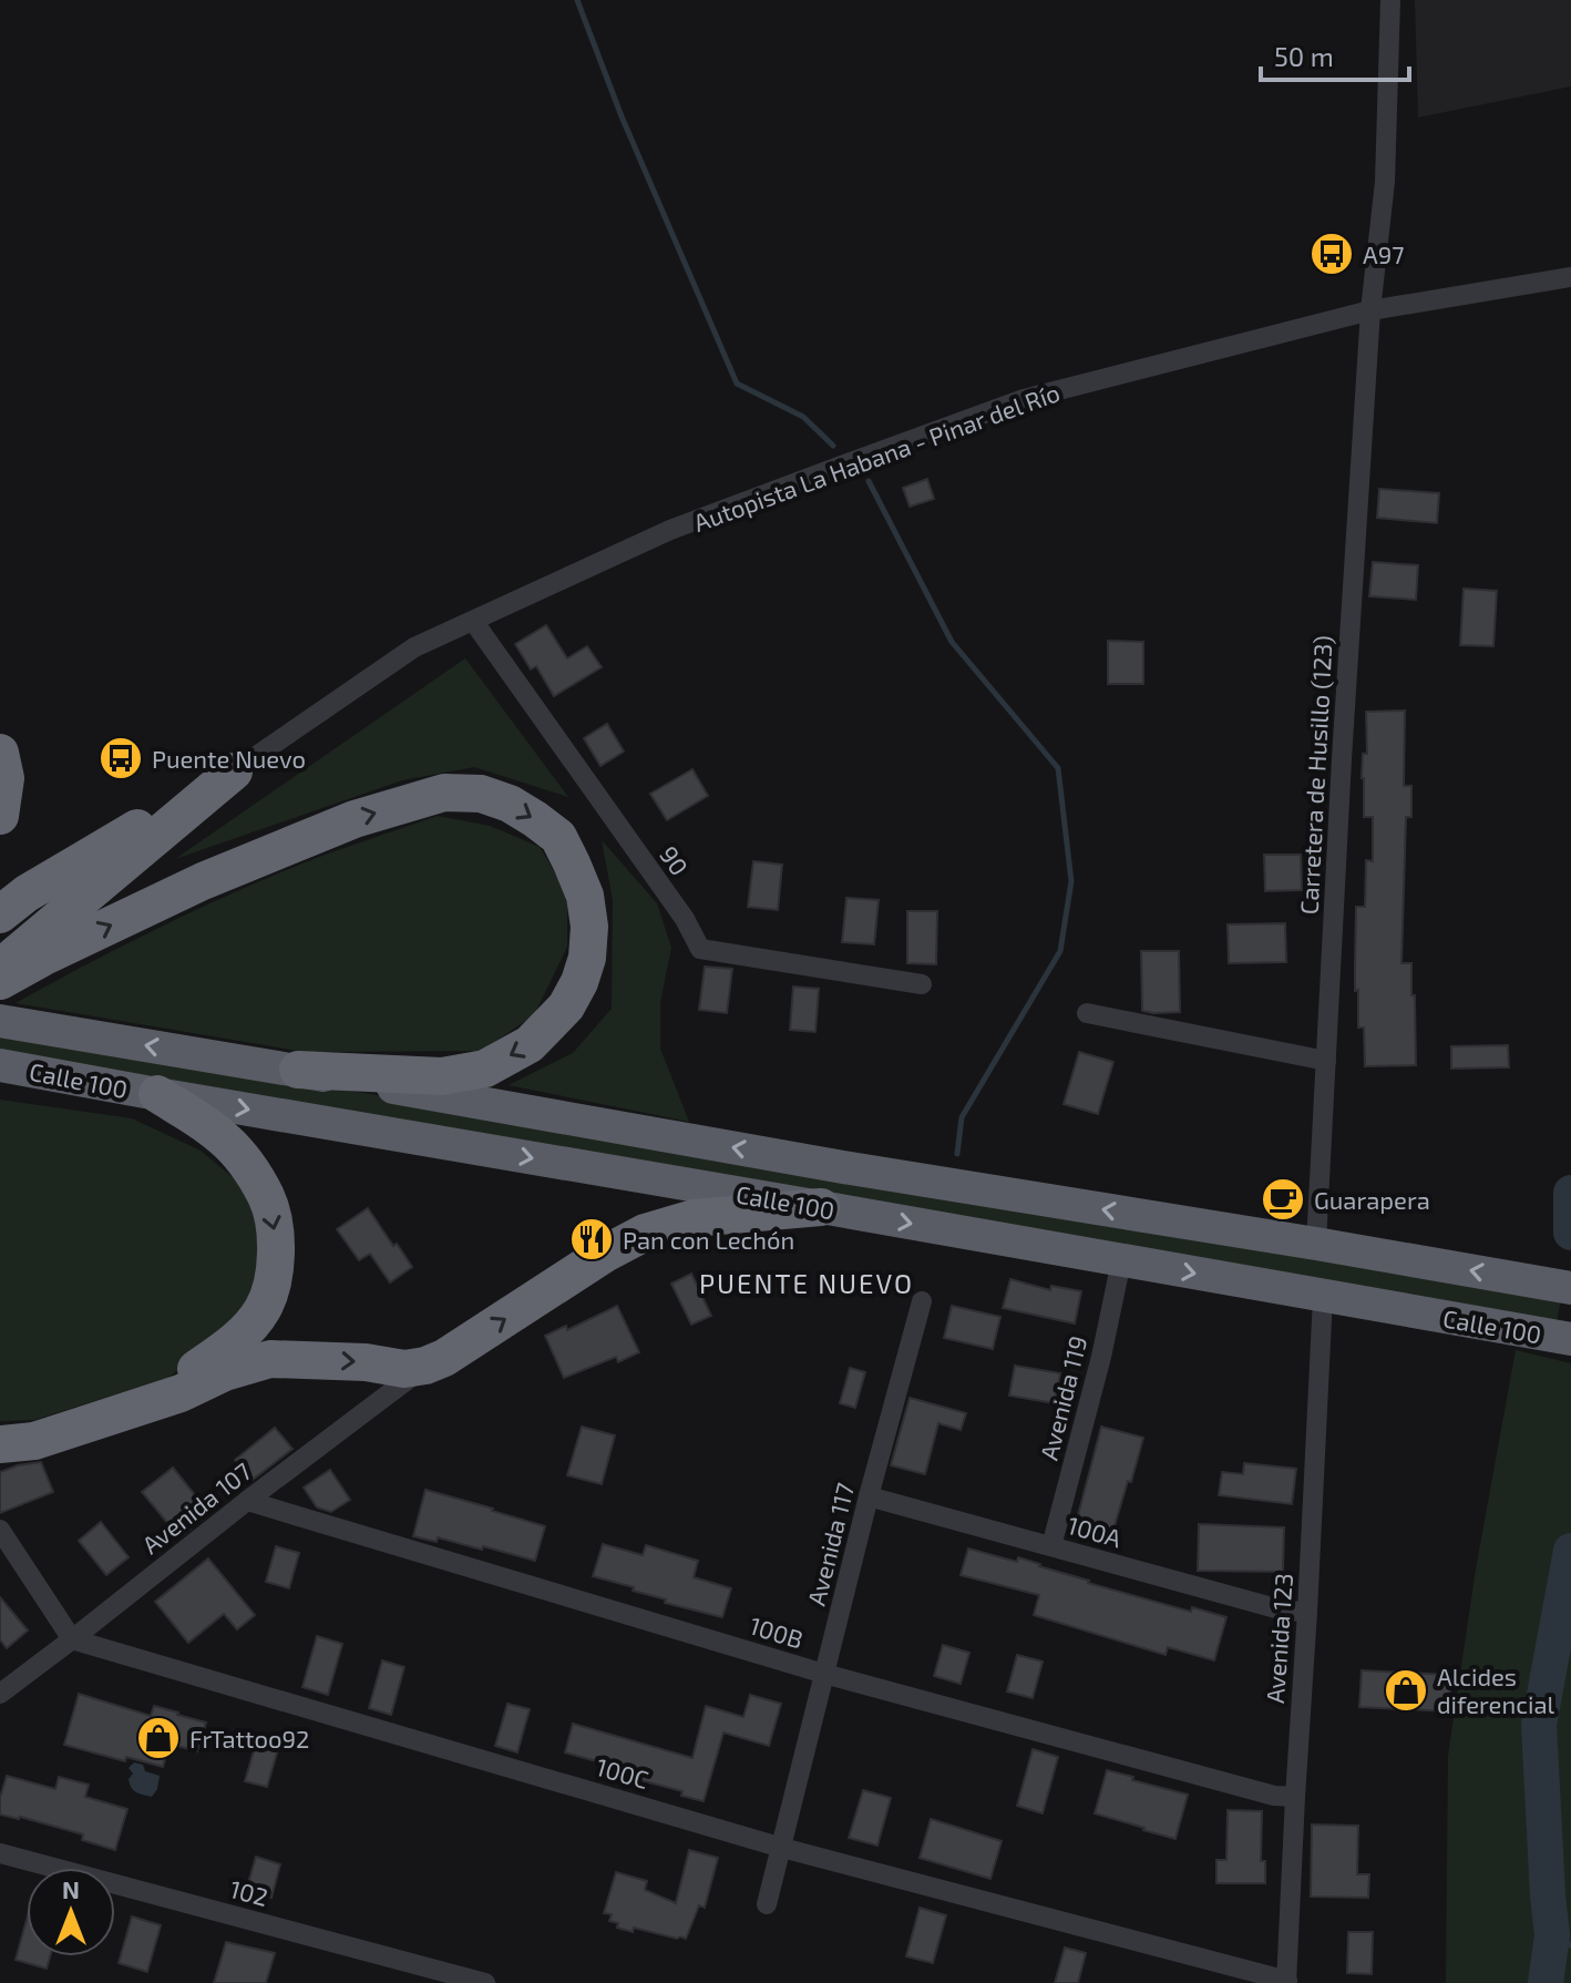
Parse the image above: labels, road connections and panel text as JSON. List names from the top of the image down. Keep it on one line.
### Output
{"streets":{"highway":["Autopista La Habana - Pinar del Río","Calle 100"],"street":["Carretera de Husillo (123)","90","Avenida 119","Avenida 107","100A","Avenida 117","100B","Avenida 123","100C","102"]},"crossings":[["Autopista La Habana - Pinar del Río","Carretera de Husillo (123)"],["Autopista La Habana - Pinar del Río","90"],["Carretera de Husillo (123)","Calle 100"],["Calle 100","Avenida 119"],["Calle 100","Avenida 123"],["Avenida 119","100A"],["Avenida 107","100B"],["Avenida 107","100C"],["100A","Avenida 117"],["100A","Avenida 123"],["Avenida 117","100B"],["Avenida 117","100C"],["100B","Avenida 123"],["Avenida 123","100C"]],"districts":["PUENTE NUEVO"],"places":{"bus stop":["A97","Puente Nuevo"],"cafe":["Guarapera"],"restaurant":["Pan con Lechón"],"shop":["Alcides diferencial","FrTattoo92"]},"scale_bar":"50 m","north":"top"}
